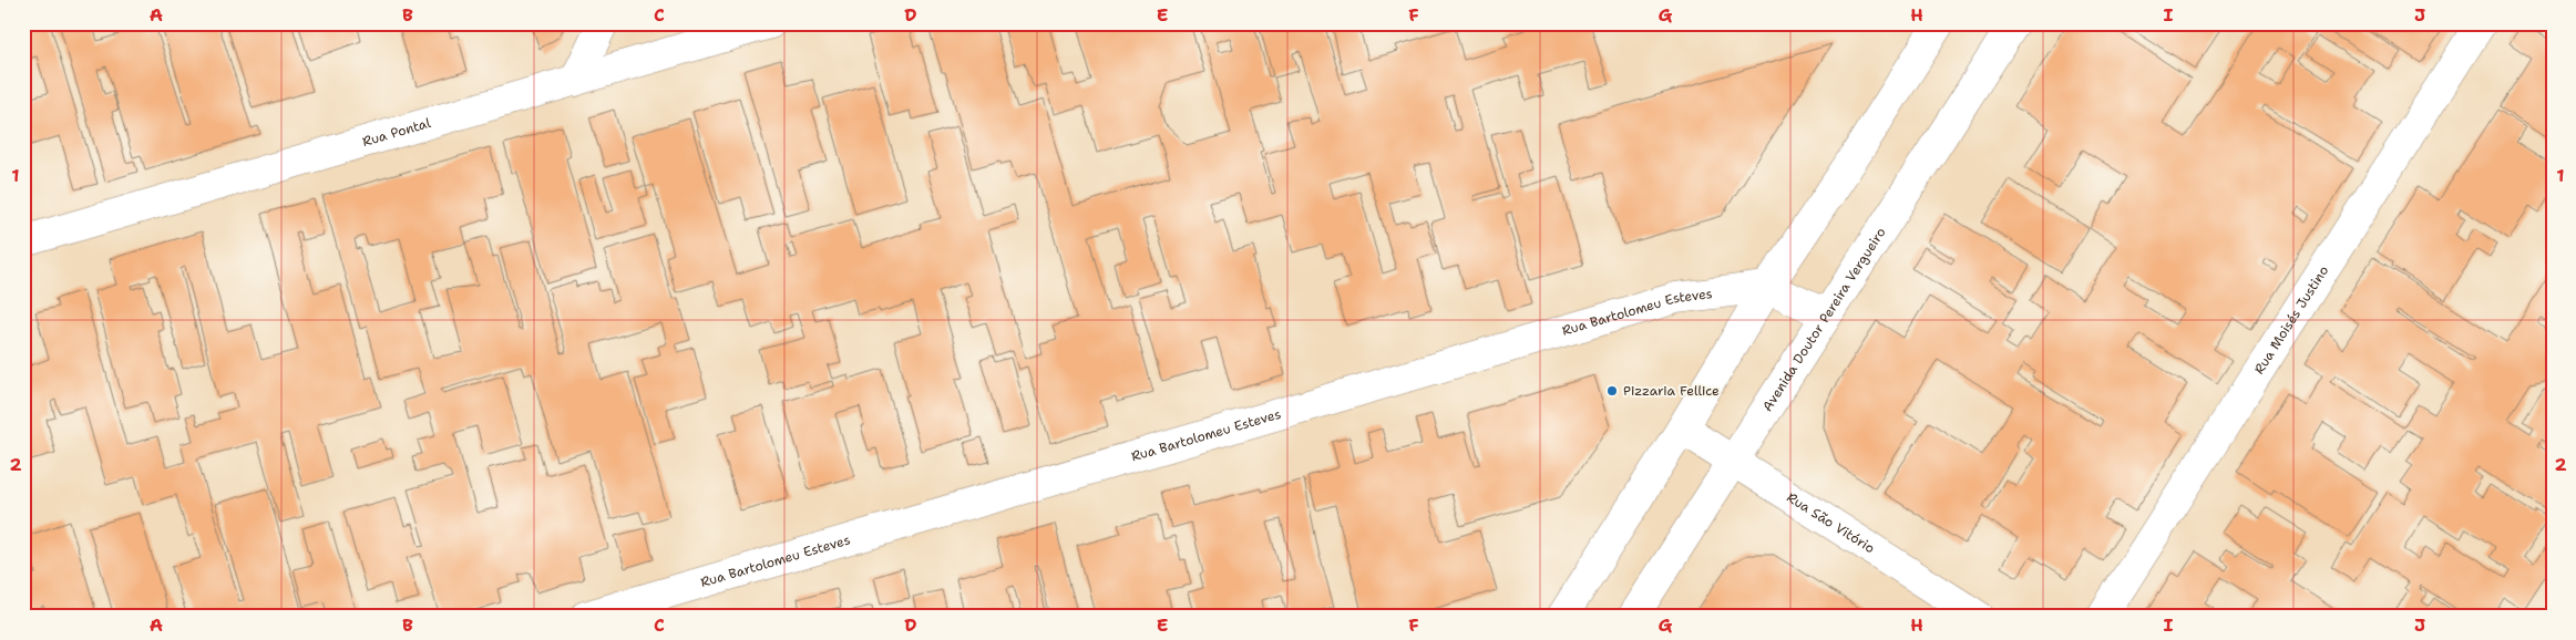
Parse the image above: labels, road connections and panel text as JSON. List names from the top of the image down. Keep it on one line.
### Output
{"streets":{"street":["Rua Pontal","Rua Bartolomeu Esteves","Avenida Doutor Pereira Vergueiro","Rua Moisés Justino","Rua São Vitório"]},"crossings":[["Avenida Doutor Pereira Vergueiro","Rua São Vitório"]],"places":["Pizzaria Fellice"],"grid":{"columns":["A","B","C","D","E","F","G","H","I","J"],"rows":["1","2"]}}
